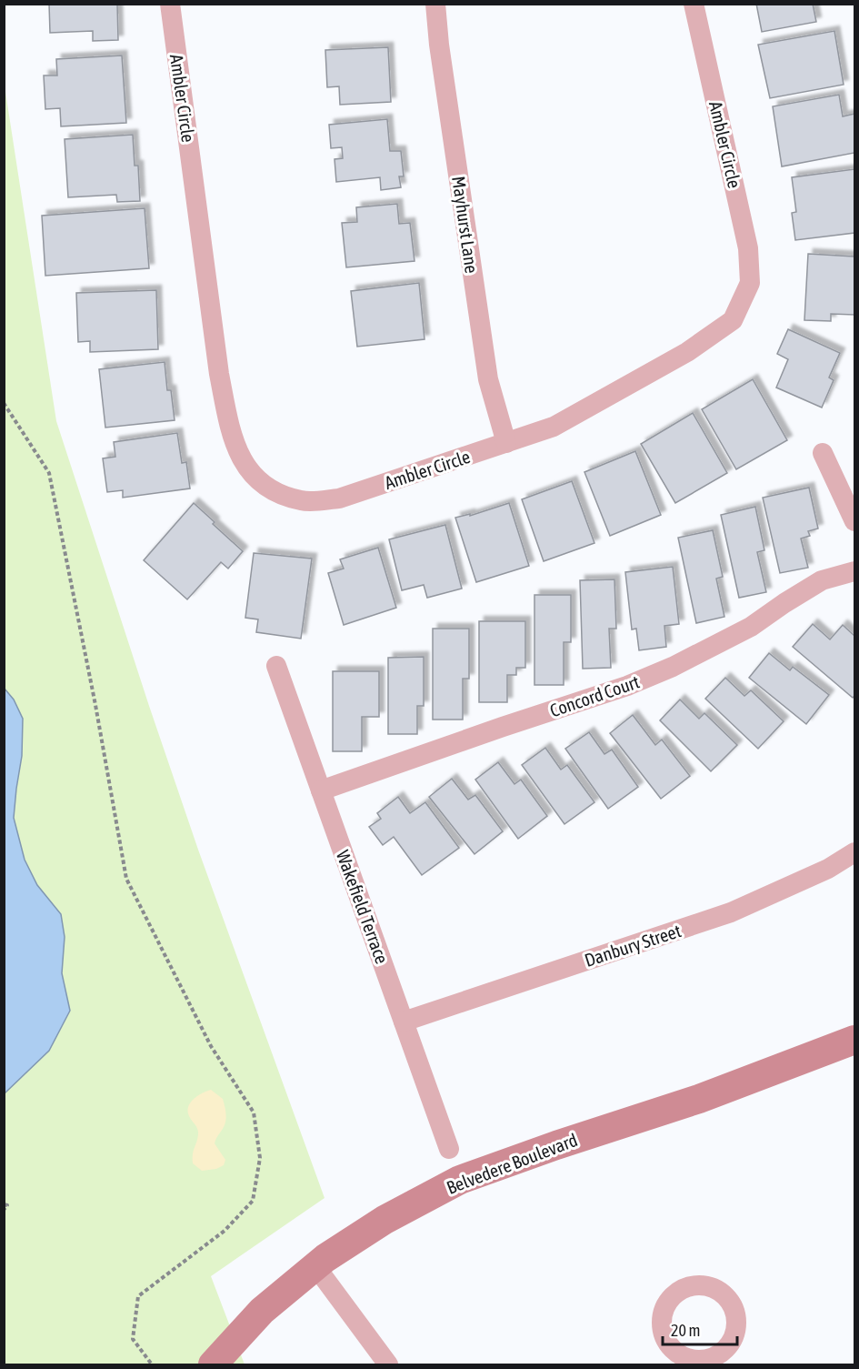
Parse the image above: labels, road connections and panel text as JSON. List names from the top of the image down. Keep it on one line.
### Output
{"streets":{"street":["Ambler Circle","Mayhurst Lane","Concord Court","Wakefield Terrace","Danbury Street","Belvedere Boulevard"]},"crossings":[["Ambler Circle","Mayhurst Lane"],["Concord Court","Wakefield Terrace"],["Wakefield Terrace","Danbury Street"]],"scale_bar":"20 m"}
